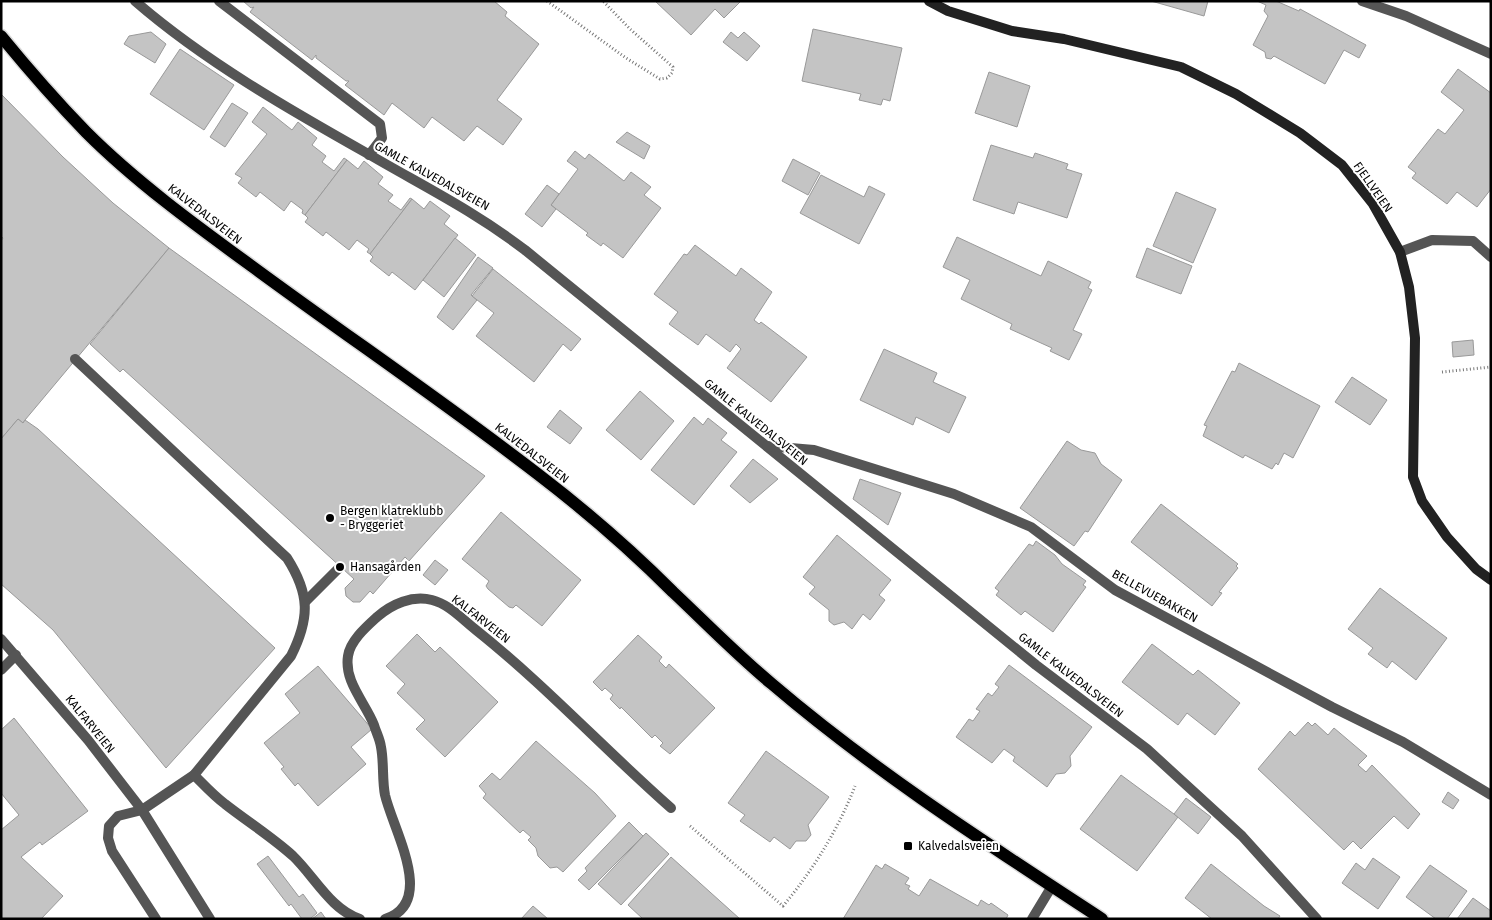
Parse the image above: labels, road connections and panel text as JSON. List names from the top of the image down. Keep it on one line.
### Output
{"streets":{"main road":["KALVEDALSVEIEN"],"street":["GAMLE KALVEDALSVEIEN","FJELLVEIEN","BELLEVUEBAKKEN","KALFARVEIEN"]},"crossings":[["GAMLE KALVEDALSVEIEN","BELLEVUEBAKKEN"]],"places":{"other":["Bergen klatreklubb - Bryggeriet","Hansagården"],"transit":["Kalvedalsveien"]}}
